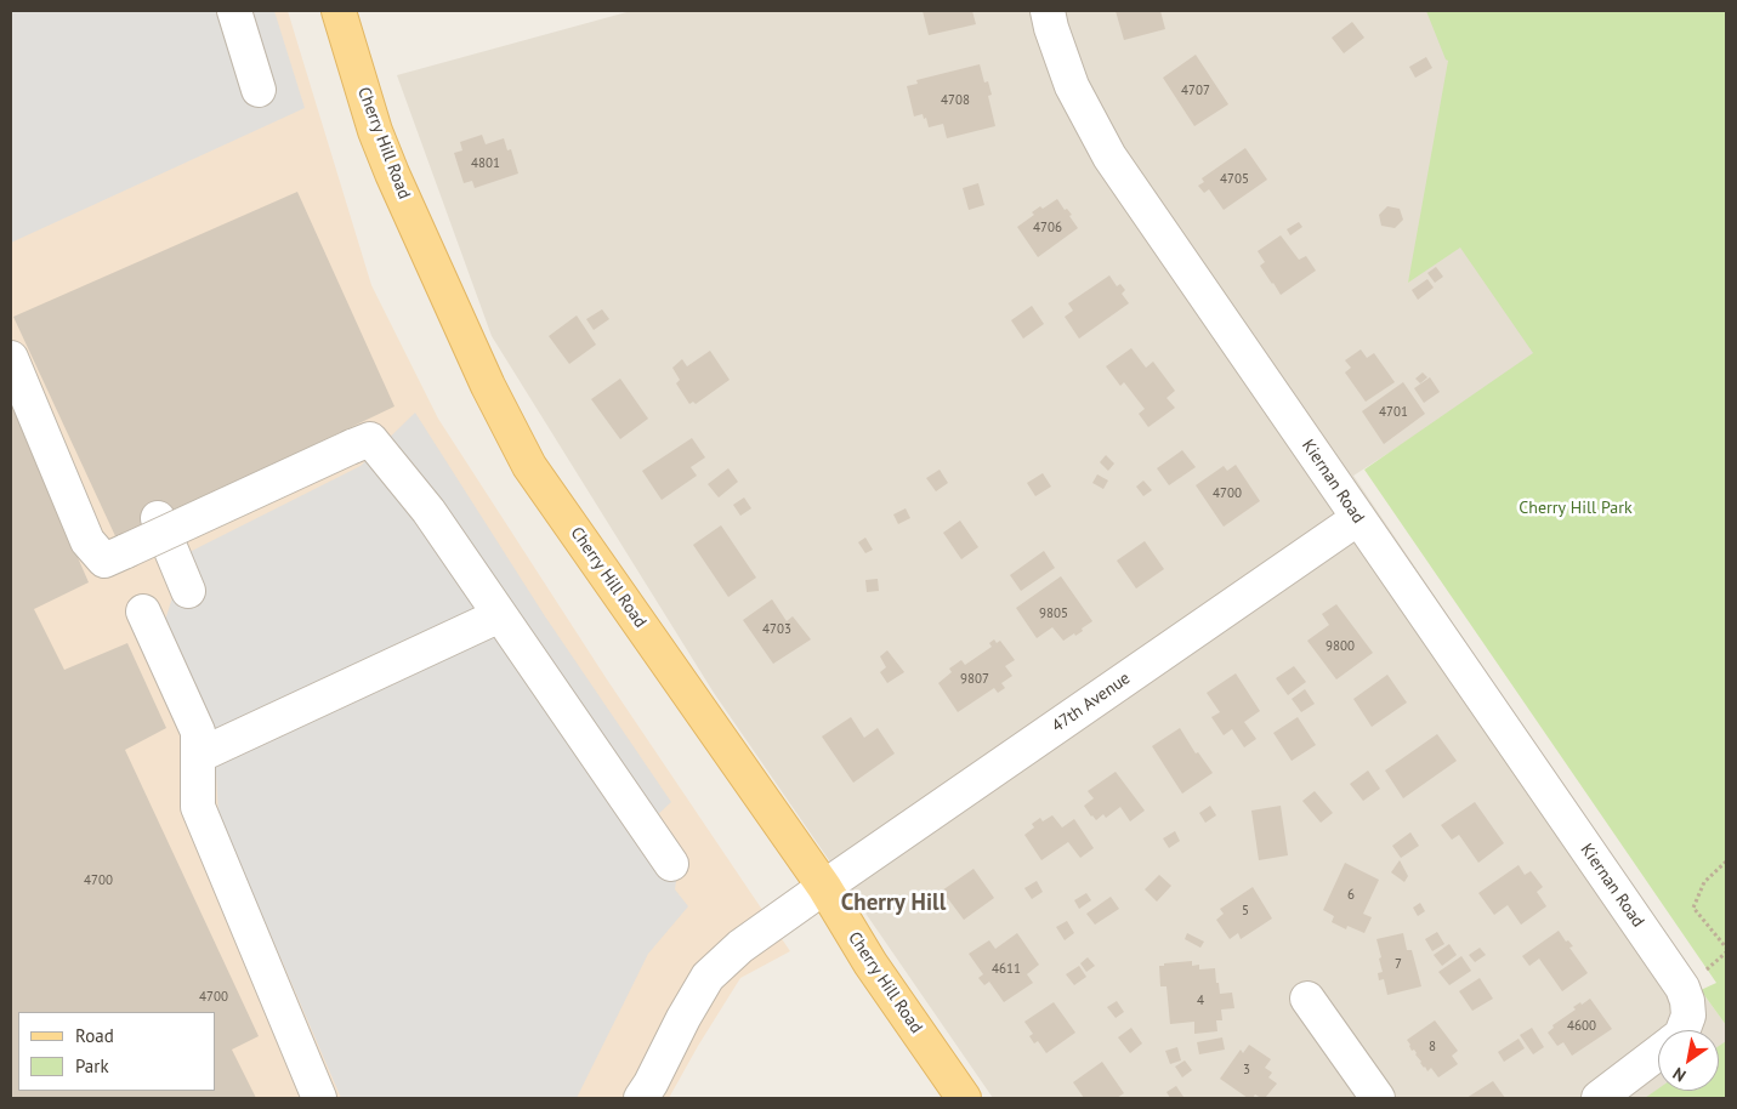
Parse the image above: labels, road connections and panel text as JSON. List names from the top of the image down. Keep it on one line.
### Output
{"streets":{"main road":["Cherry Hill Road"],"street":["Kiernan Road","47th Avenue"]},"crossings":[["Cherry Hill Road","47th Avenue"],["Kiernan Road","47th Avenue"]],"districts":["Cherry Hill"],"parks":["Cherry Hill Park"],"house_numbers":["4707","4708","4801","4705","4706","4701","4700","9805","4703","9800","9807","4700","6","5","7","4611","4700","4","4600","8","3"],"legend":["Road","Park"],"north":"bottom left"}
